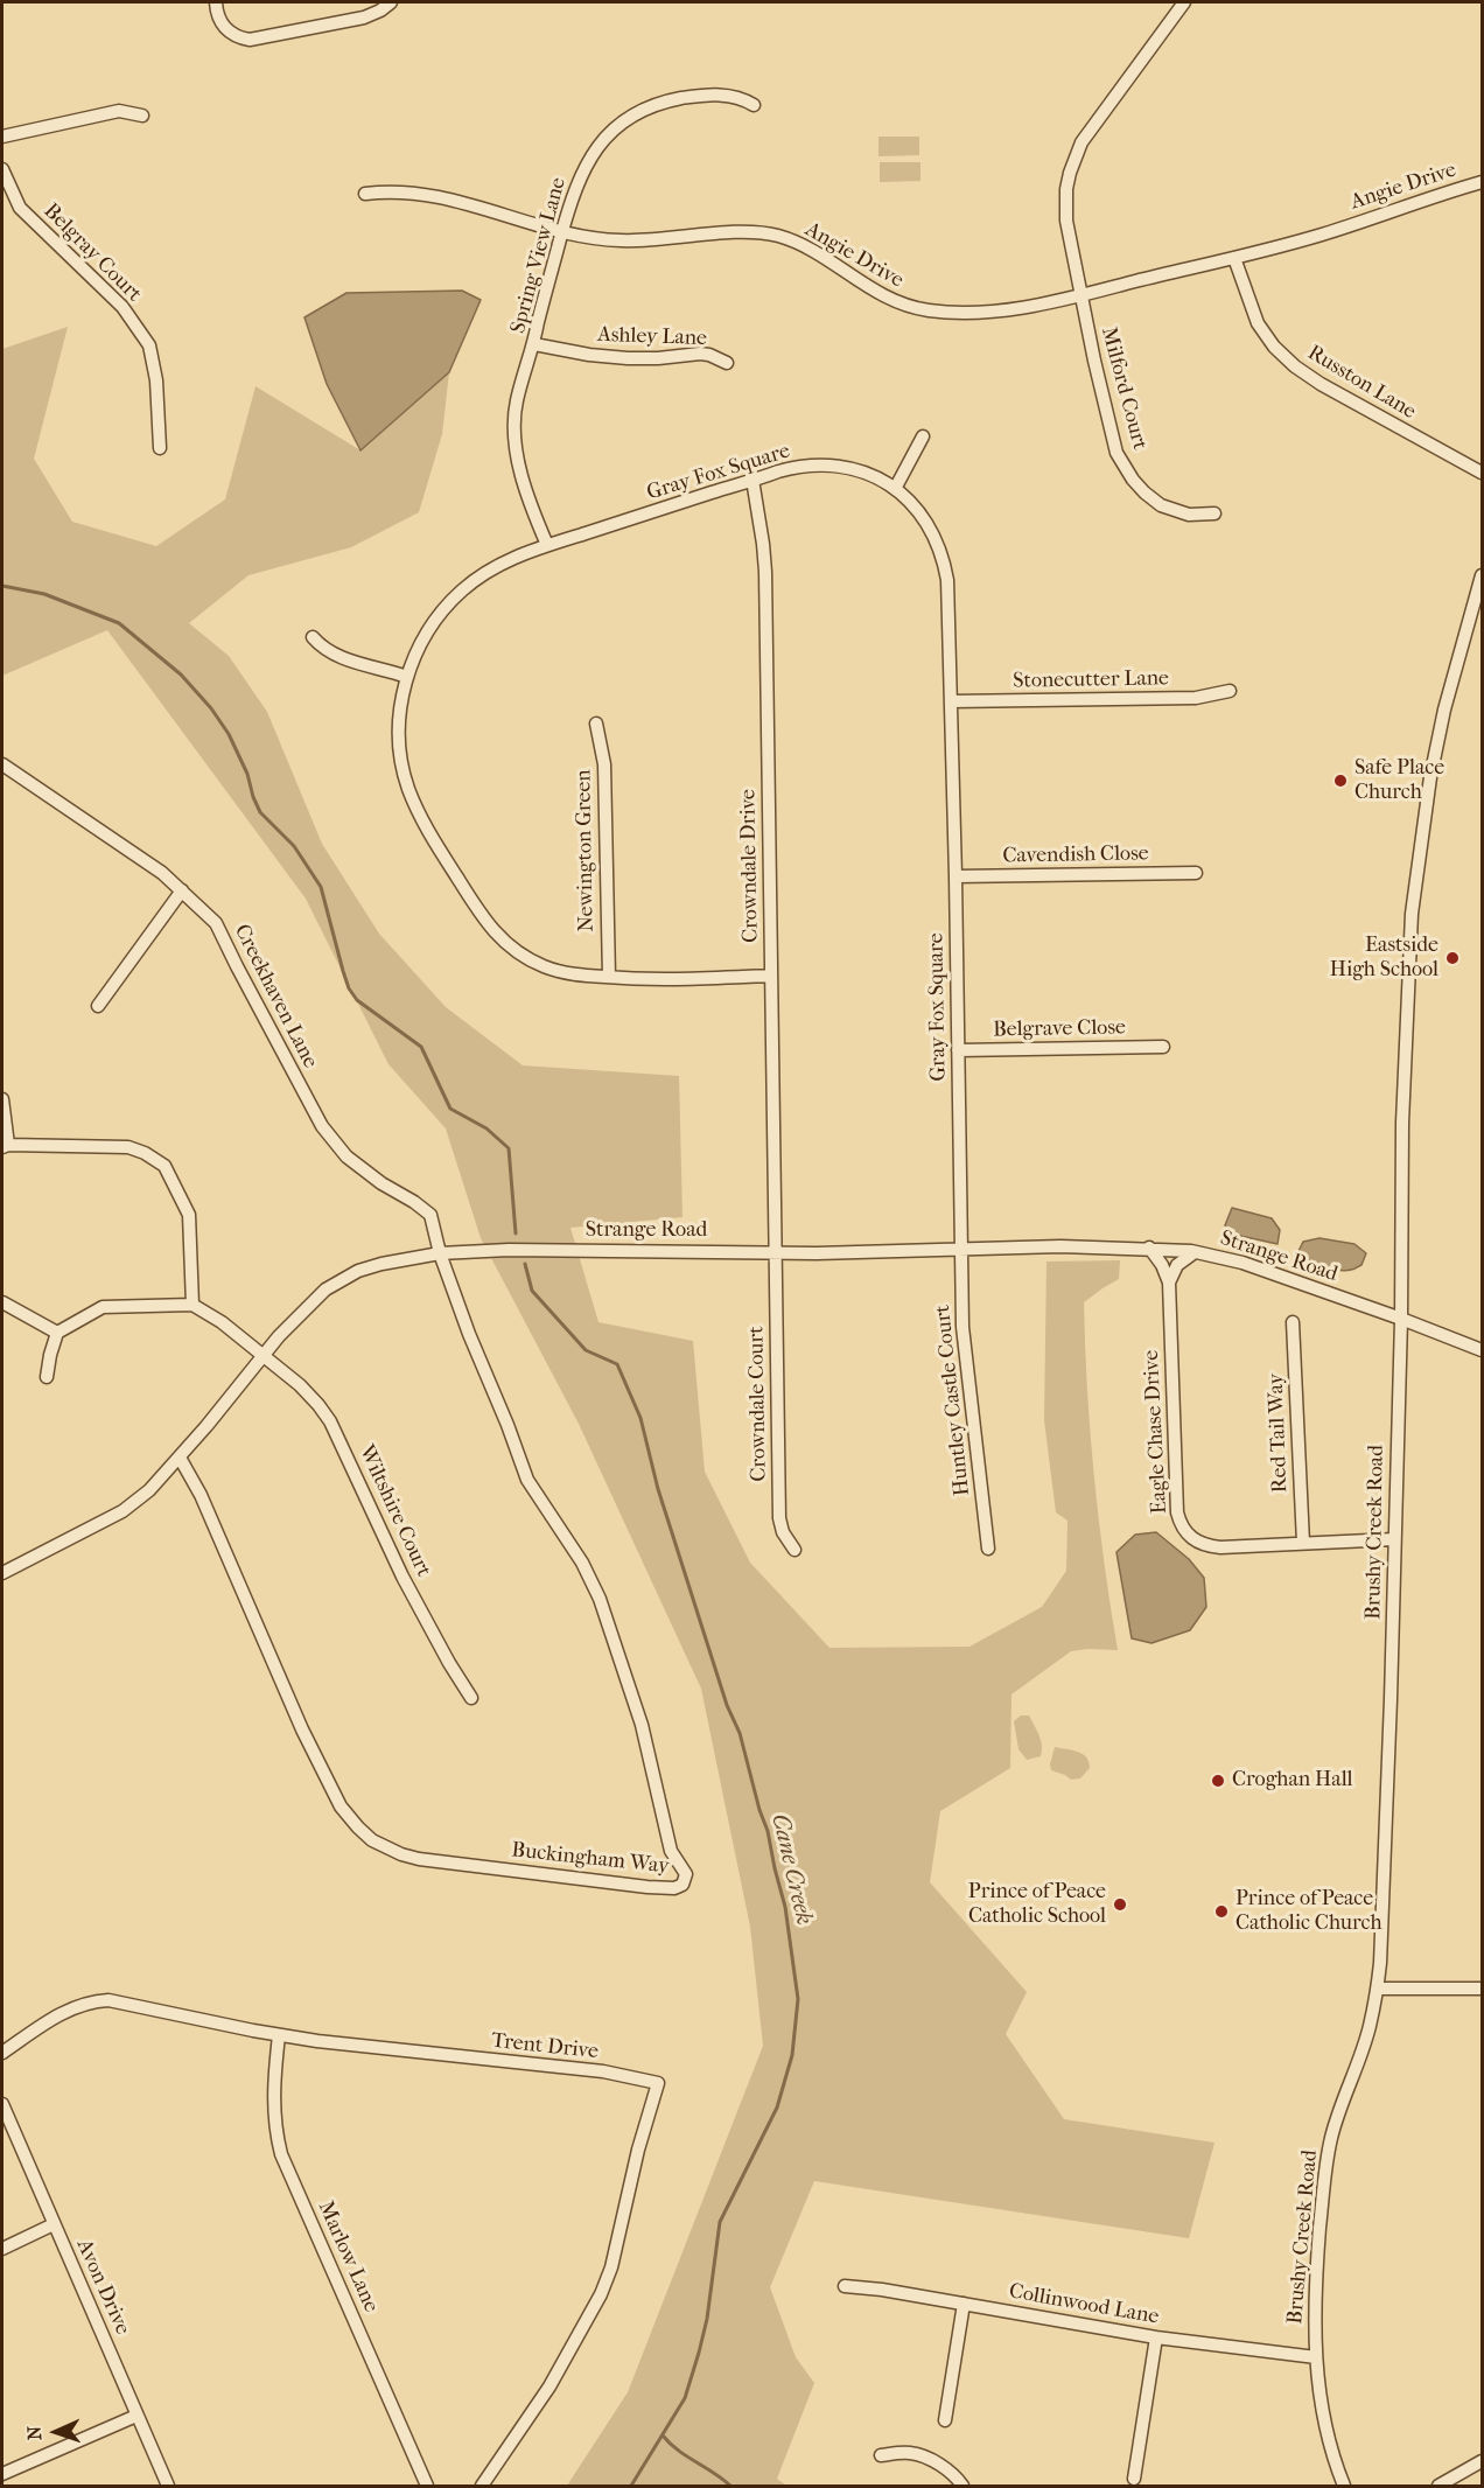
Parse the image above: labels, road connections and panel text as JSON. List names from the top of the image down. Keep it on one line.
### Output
{"streets":{"street":["Angie Drive","Belgray Court","Spring View Lane","Ashley Lane","Russton Lane","Milford Court","Gray Fox Square","Stonecutter Lane","Newington Green","Cavendish Close","Crowndale Drive","Creekhaven Lane","Belgrave Close","Strange Road","Huntley Castle Court","Crowndale Court","Eagle Chase Drive","Red Tail Way","Wiltshire Court","Brushy Creek Road","Buckingham Way","Trent Drive","Marlow Lane","Avon Drive","Collinwood Lane"]},"crossings":[["Angie Drive","Spring View Lane"],["Angie Drive","Russton Lane"],["Angie Drive","Milford Court"],["Spring View Lane","Ashley Lane"],["Spring View Lane","Gray Fox Square"],["Gray Fox Square","Stonecutter Lane"],["Gray Fox Square","Newington Green"],["Gray Fox Square","Cavendish Close"],["Gray Fox Square","Crowndale Drive"],["Gray Fox Square","Belgrave Close"],["Gray Fox Square","Strange Road"],["Gray Fox Square","Huntley Castle Court"],["Crowndale Drive","Strange Road"],["Crowndale Drive","Crowndale Court"],["Creekhaven Lane","Strange Road"],["Creekhaven Lane","Buckingham Way"],["Strange Road","Huntley Castle Court"],["Strange Road","Crowndale Court"],["Strange Road","Eagle Chase Drive"],["Strange Road","Wiltshire Court"],["Strange Road","Brushy Creek Road"],["Strange Road","Buckingham Way"],["Eagle Chase Drive","Red Tail Way"],["Eagle Chase Drive","Brushy Creek Road"],["Brushy Creek Road","Collinwood Lane"],["Trent Drive","Marlow Lane"]],"water":["Cane Creek"],"places":["Safe Place Church","Eastside High School","Croghan Hall","Prince of Peace Catholic School","Prince of Peace Catholic Church"],"north":"left"}
